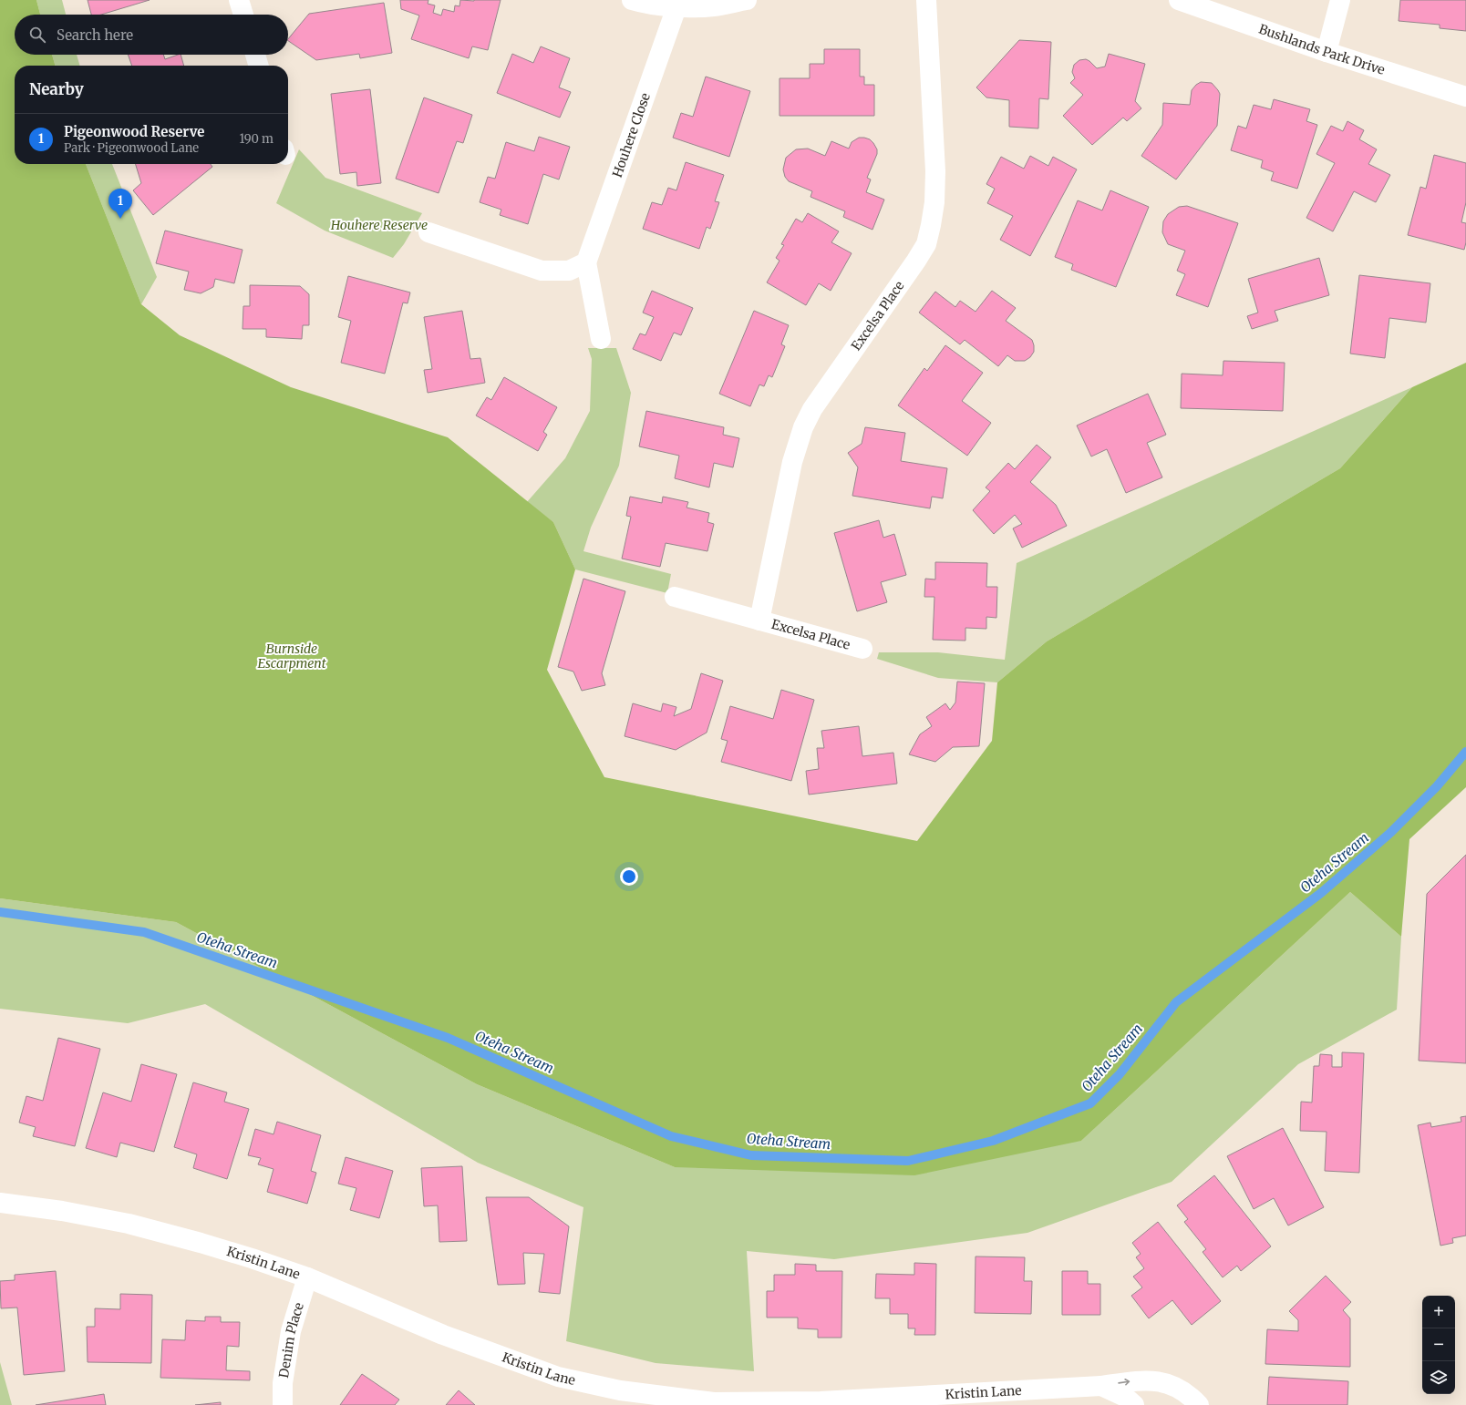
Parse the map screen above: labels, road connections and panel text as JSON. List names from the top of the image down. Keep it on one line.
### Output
{"streets":{"street":["Bushlands Park Drive","Houhere Close","Excelsa Place","Kristin Lane","Denim Place"]},"crossings":[["Kristin Lane","Denim Place"]],"water":["Oteha Stream"],"parks":["Houhere Reserve","Burnside Escarpment"],"page":{"search":"Search here","heading":"Nearby","list":[{"mark":"1","name":"Pigeonwood Reserve","note":"Park · Pigeonwood Lane","value":"190 m"}],"pins":"1","map_buttons":["+","−"]}}
